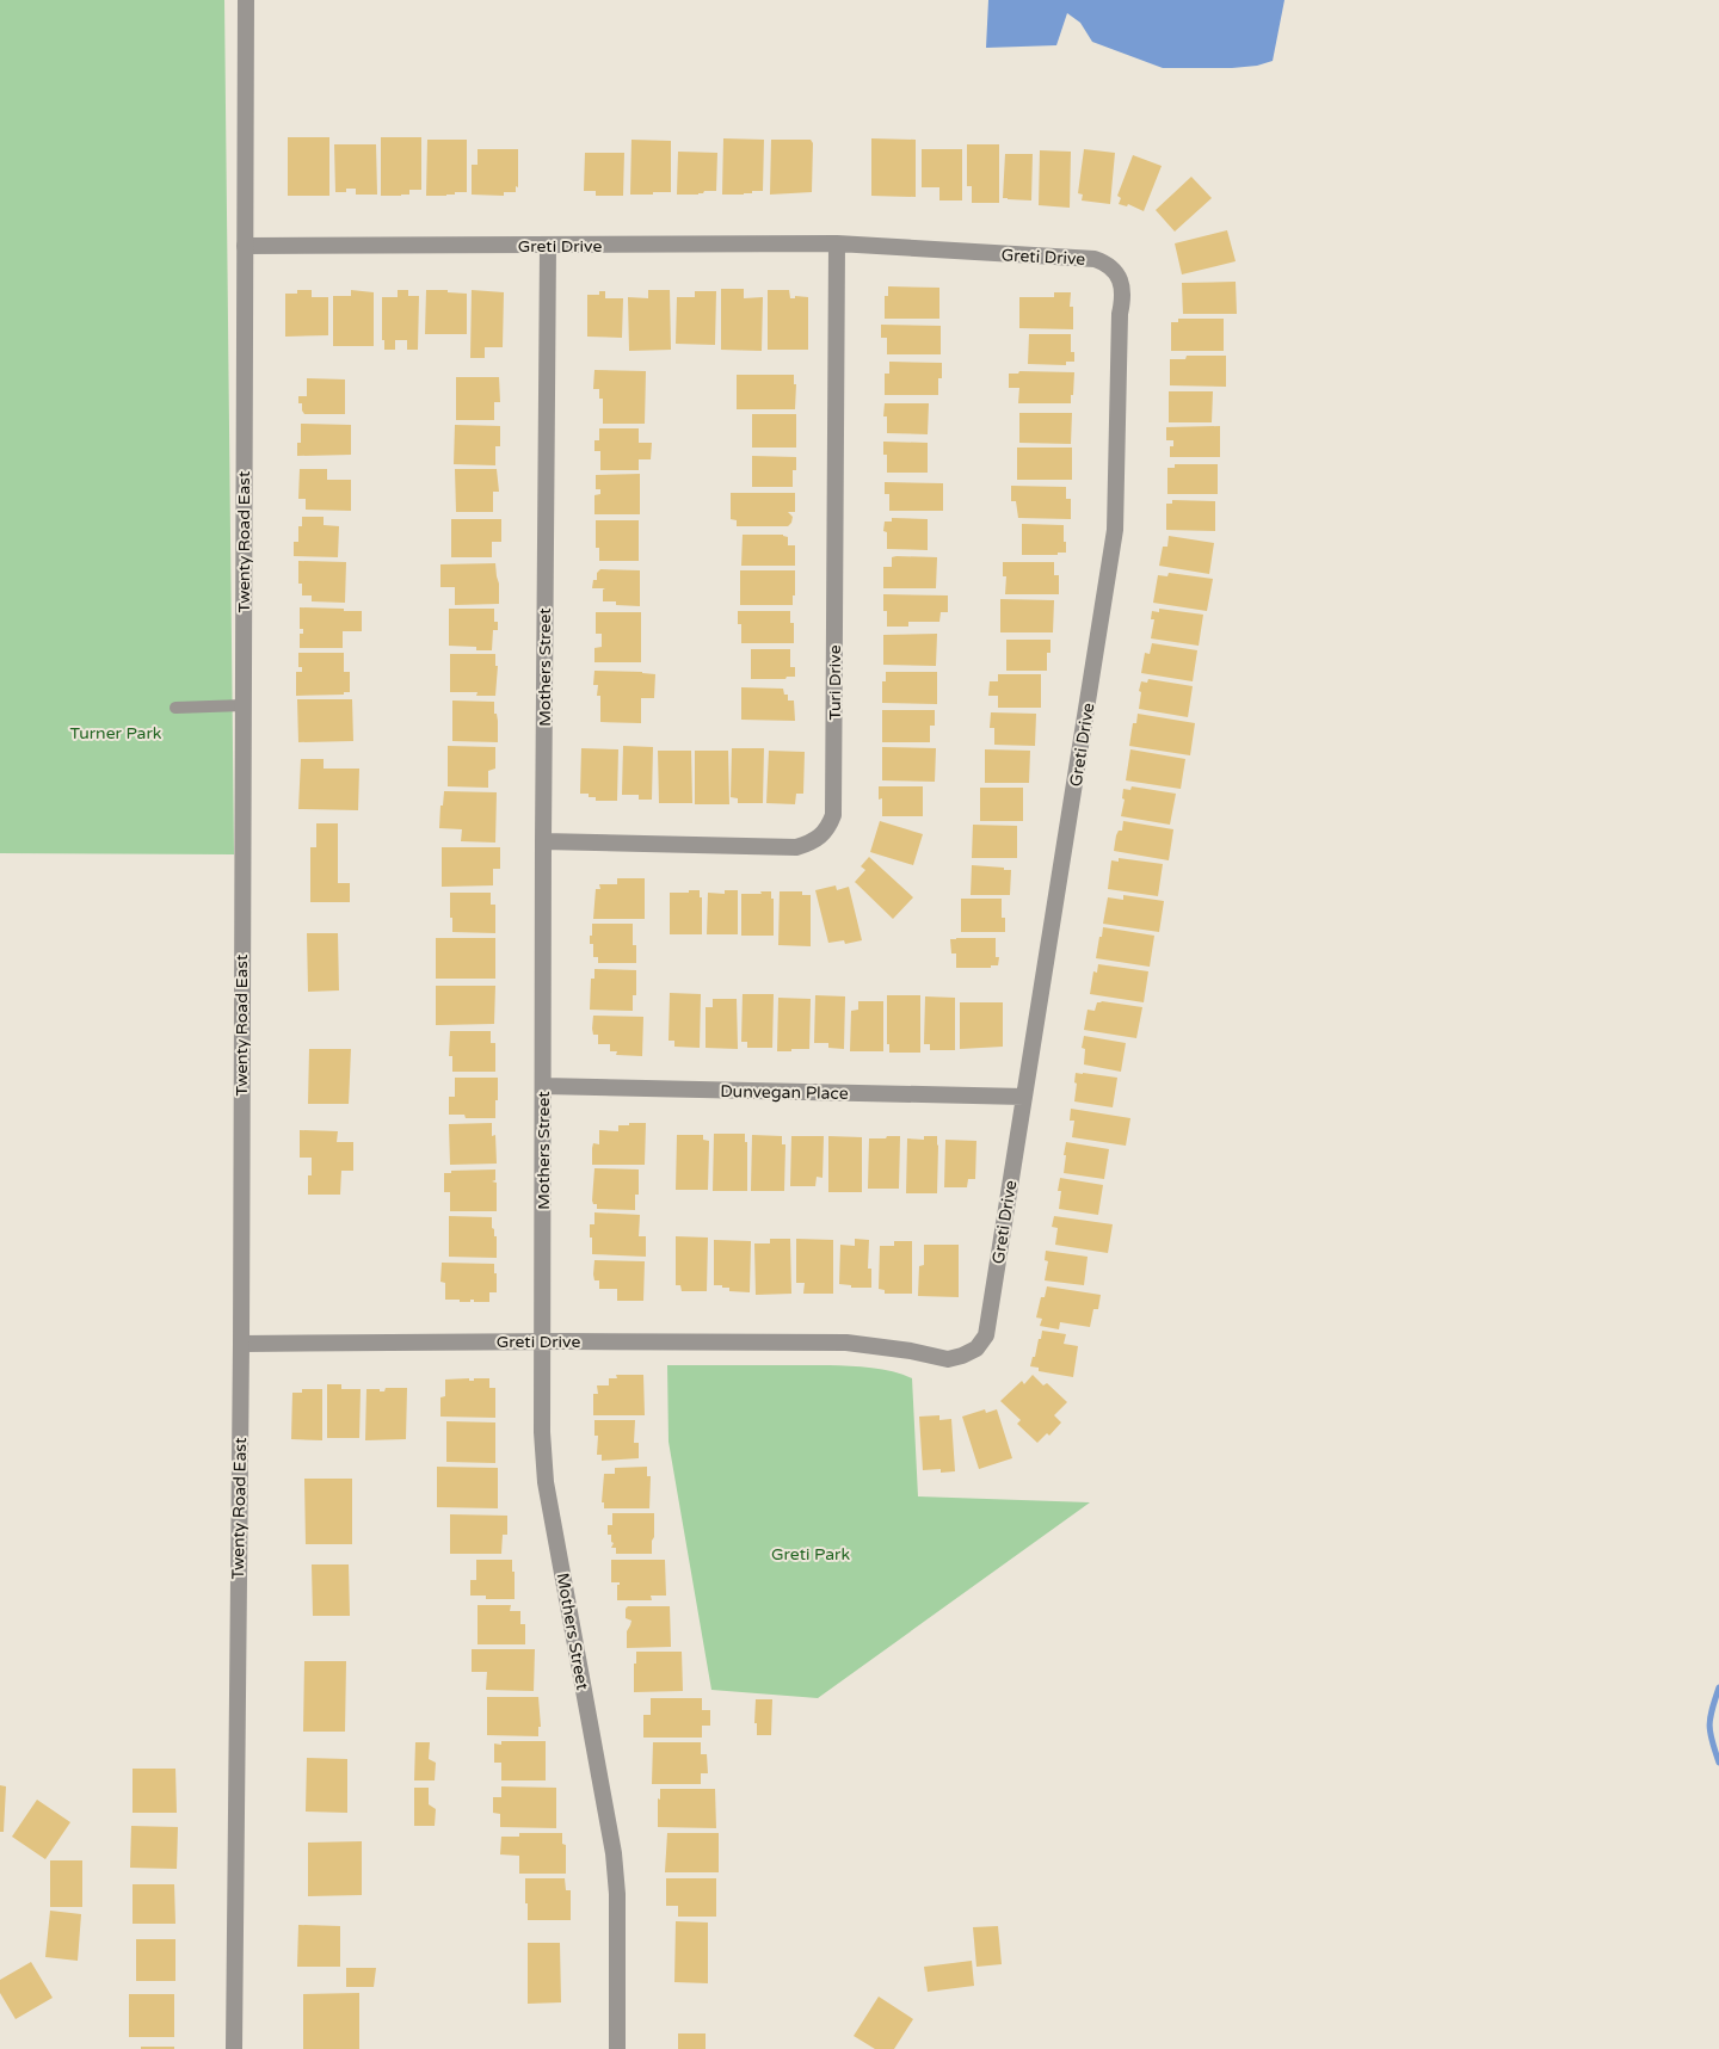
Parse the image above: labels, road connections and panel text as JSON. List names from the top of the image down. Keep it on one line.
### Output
{"streets":{"street":["Greti Drive","Twenty Road East","Mothers Street","Turi Drive","Dunvegan Place"]},"crossings":[["Greti Drive","Twenty Road East"],["Greti Drive","Mothers Street"],["Greti Drive","Turi Drive"],["Greti Drive","Dunvegan Place"],["Mothers Street","Turi Drive"],["Mothers Street","Dunvegan Place"]],"parks":["Turner Park","Greti Park"]}
